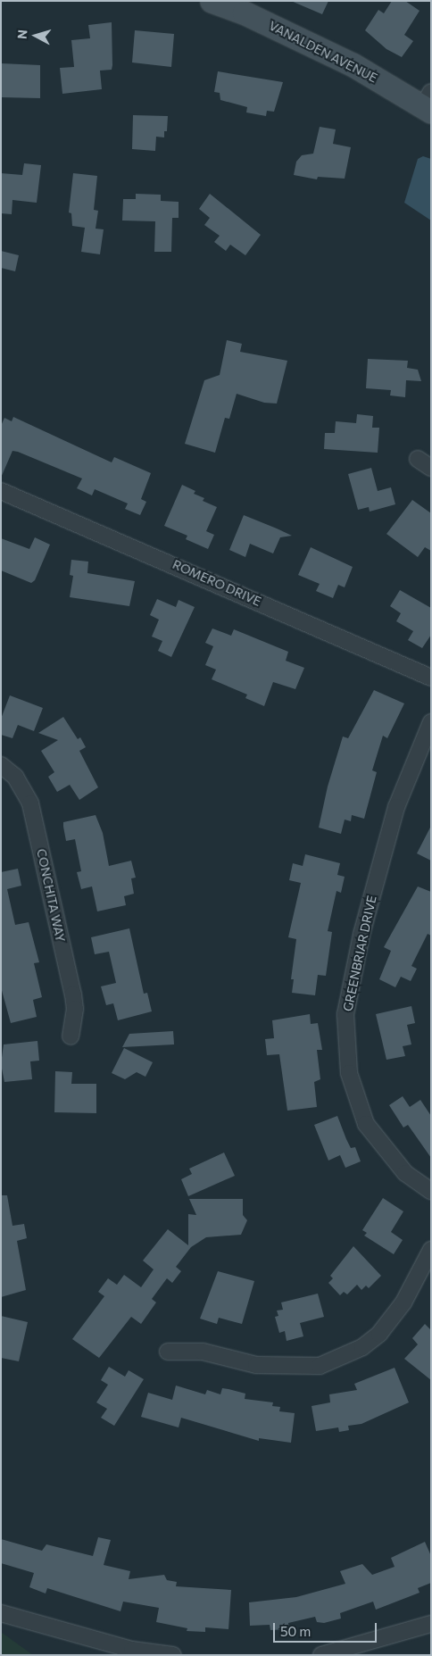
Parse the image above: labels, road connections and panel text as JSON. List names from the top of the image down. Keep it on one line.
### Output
{"streets":{"main road":["VANALDEN AVENUE"],"street":["ROMERO DRIVE","CONCHITA WAY","GREENBRIAR DRIVE"]},"scale_bar":"50 m","north":"left"}
